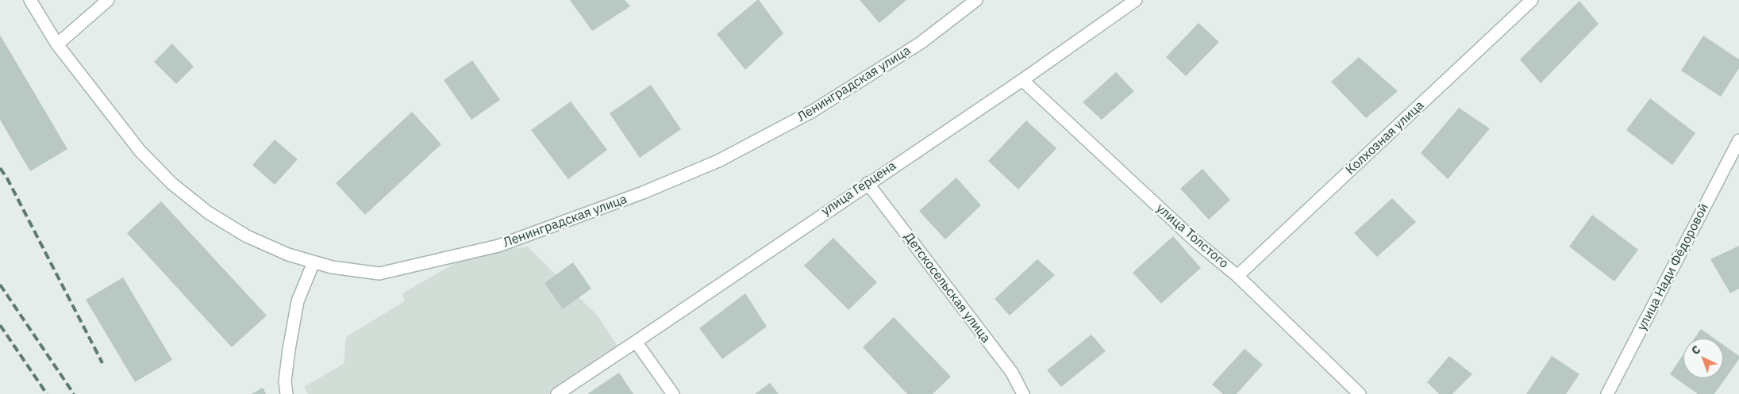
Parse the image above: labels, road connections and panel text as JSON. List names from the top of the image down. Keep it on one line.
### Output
{"streets":{"street":["Ленинградская улица","Колхозная улица","улица Герцена","улица Толстого","улица Нади Фёдоровой","Детскосельская улица"]},"crossings":[["Колхозная улица","улица Толстого"],["улица Герцена","улица Толстого"],["улица Герцена","Детскосельская улица"]],"north":"top left"}
